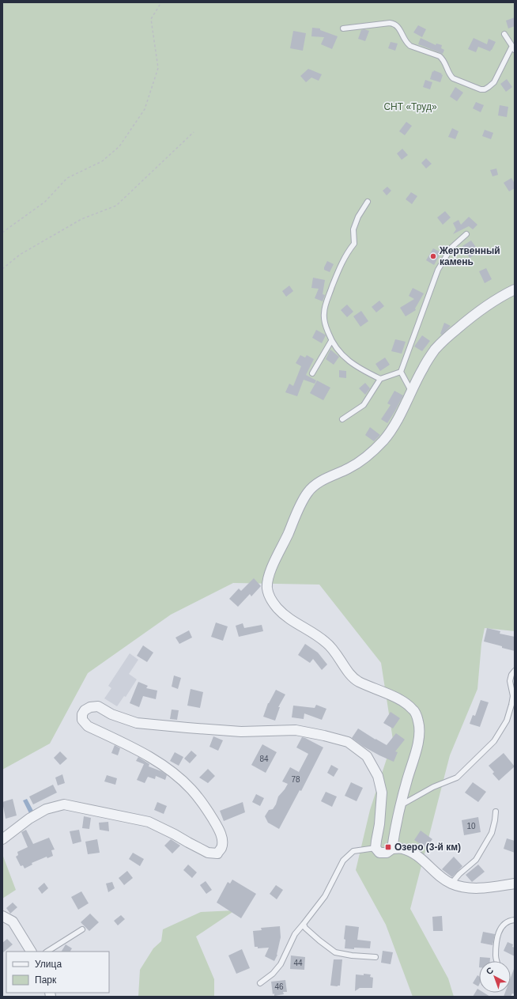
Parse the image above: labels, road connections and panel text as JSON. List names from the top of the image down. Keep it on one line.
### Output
{"parks":["СНТ «Труд»"],"places":{"other":["Жертвенный камень"],"transit":["Озеро (3-й км)"]},"house_numbers":["84","78","10","44","46"],"legend":["Улица","Парк"],"north":"top left"}
